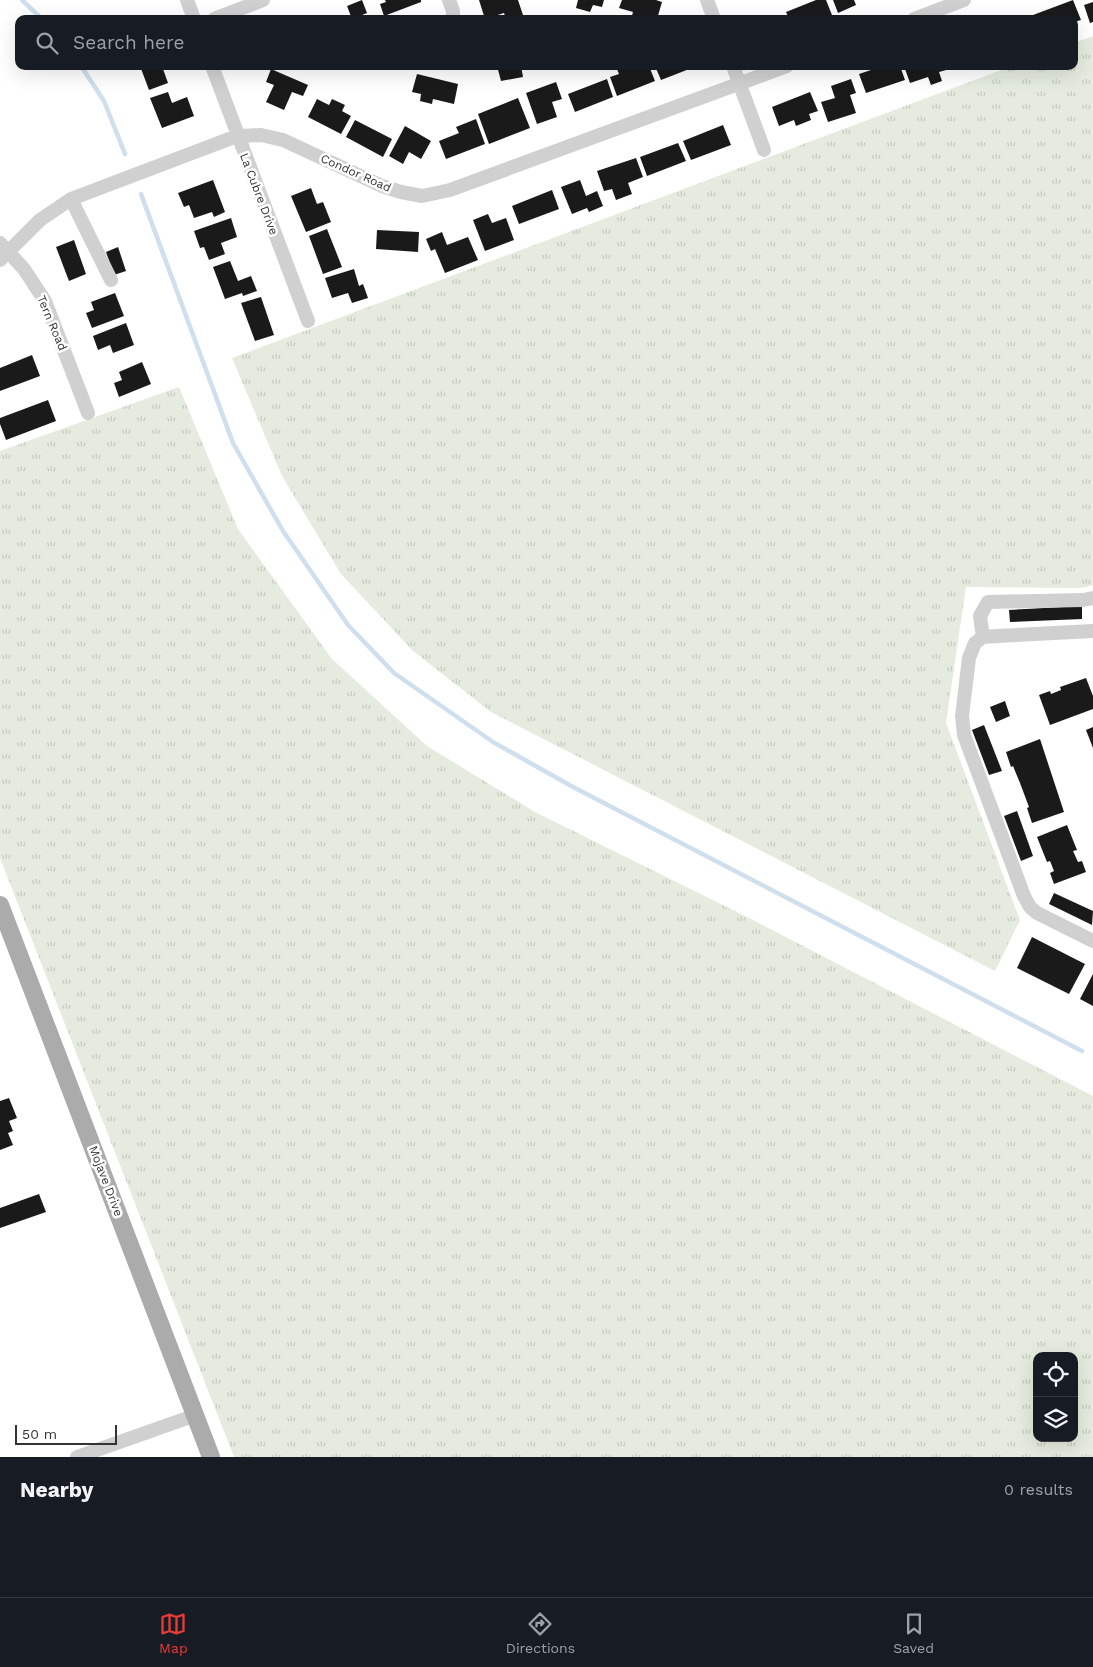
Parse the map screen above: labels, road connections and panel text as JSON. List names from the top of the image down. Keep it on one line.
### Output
{"streets":{"main road":["Mojave Drive"],"street":["Condor Road","La Cubre Drive","Tern Road"]},"crossings":[["Condor Road","La Cubre Drive"],["Condor Road","Tern Road"]],"scale_bar":"50 m","page":{"search":"Search here","scale":"50 m","heading":["Nearby","0 results"],"nav":["Map","Directions","Saved"]}}
